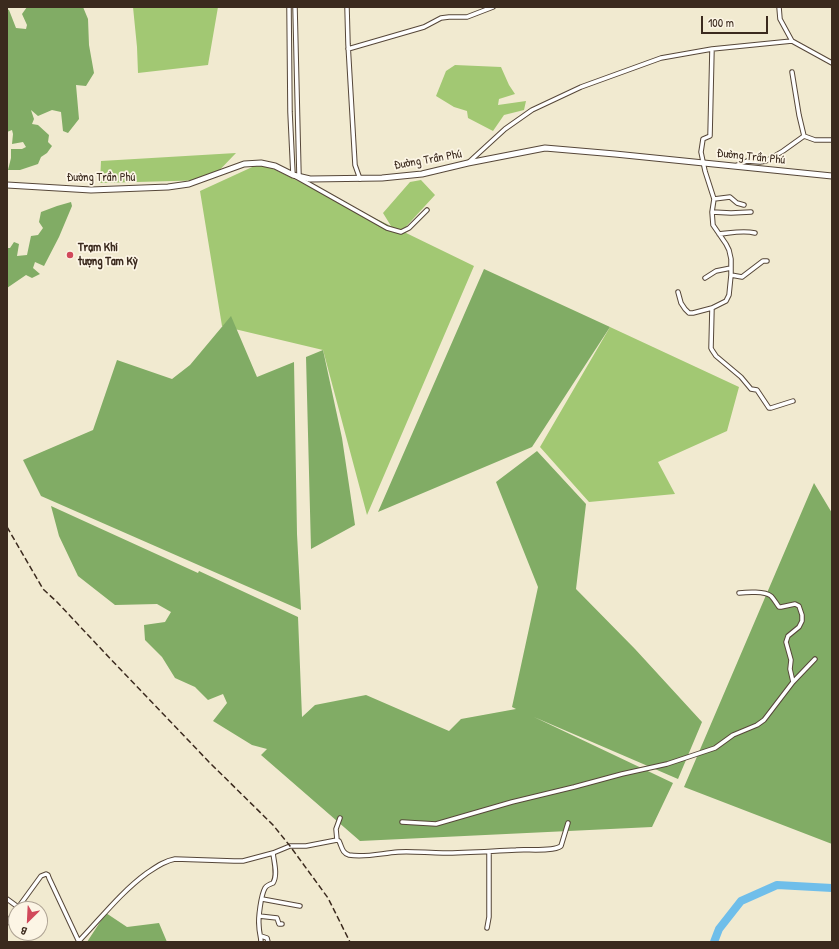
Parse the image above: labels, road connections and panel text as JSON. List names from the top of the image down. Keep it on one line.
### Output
{"streets":{"main road":["Đường Trần Phú"]},"places":["Trạm Khí tượng Tam Kỳ"],"scale_bar":"100 m","north":"bottom left"}
